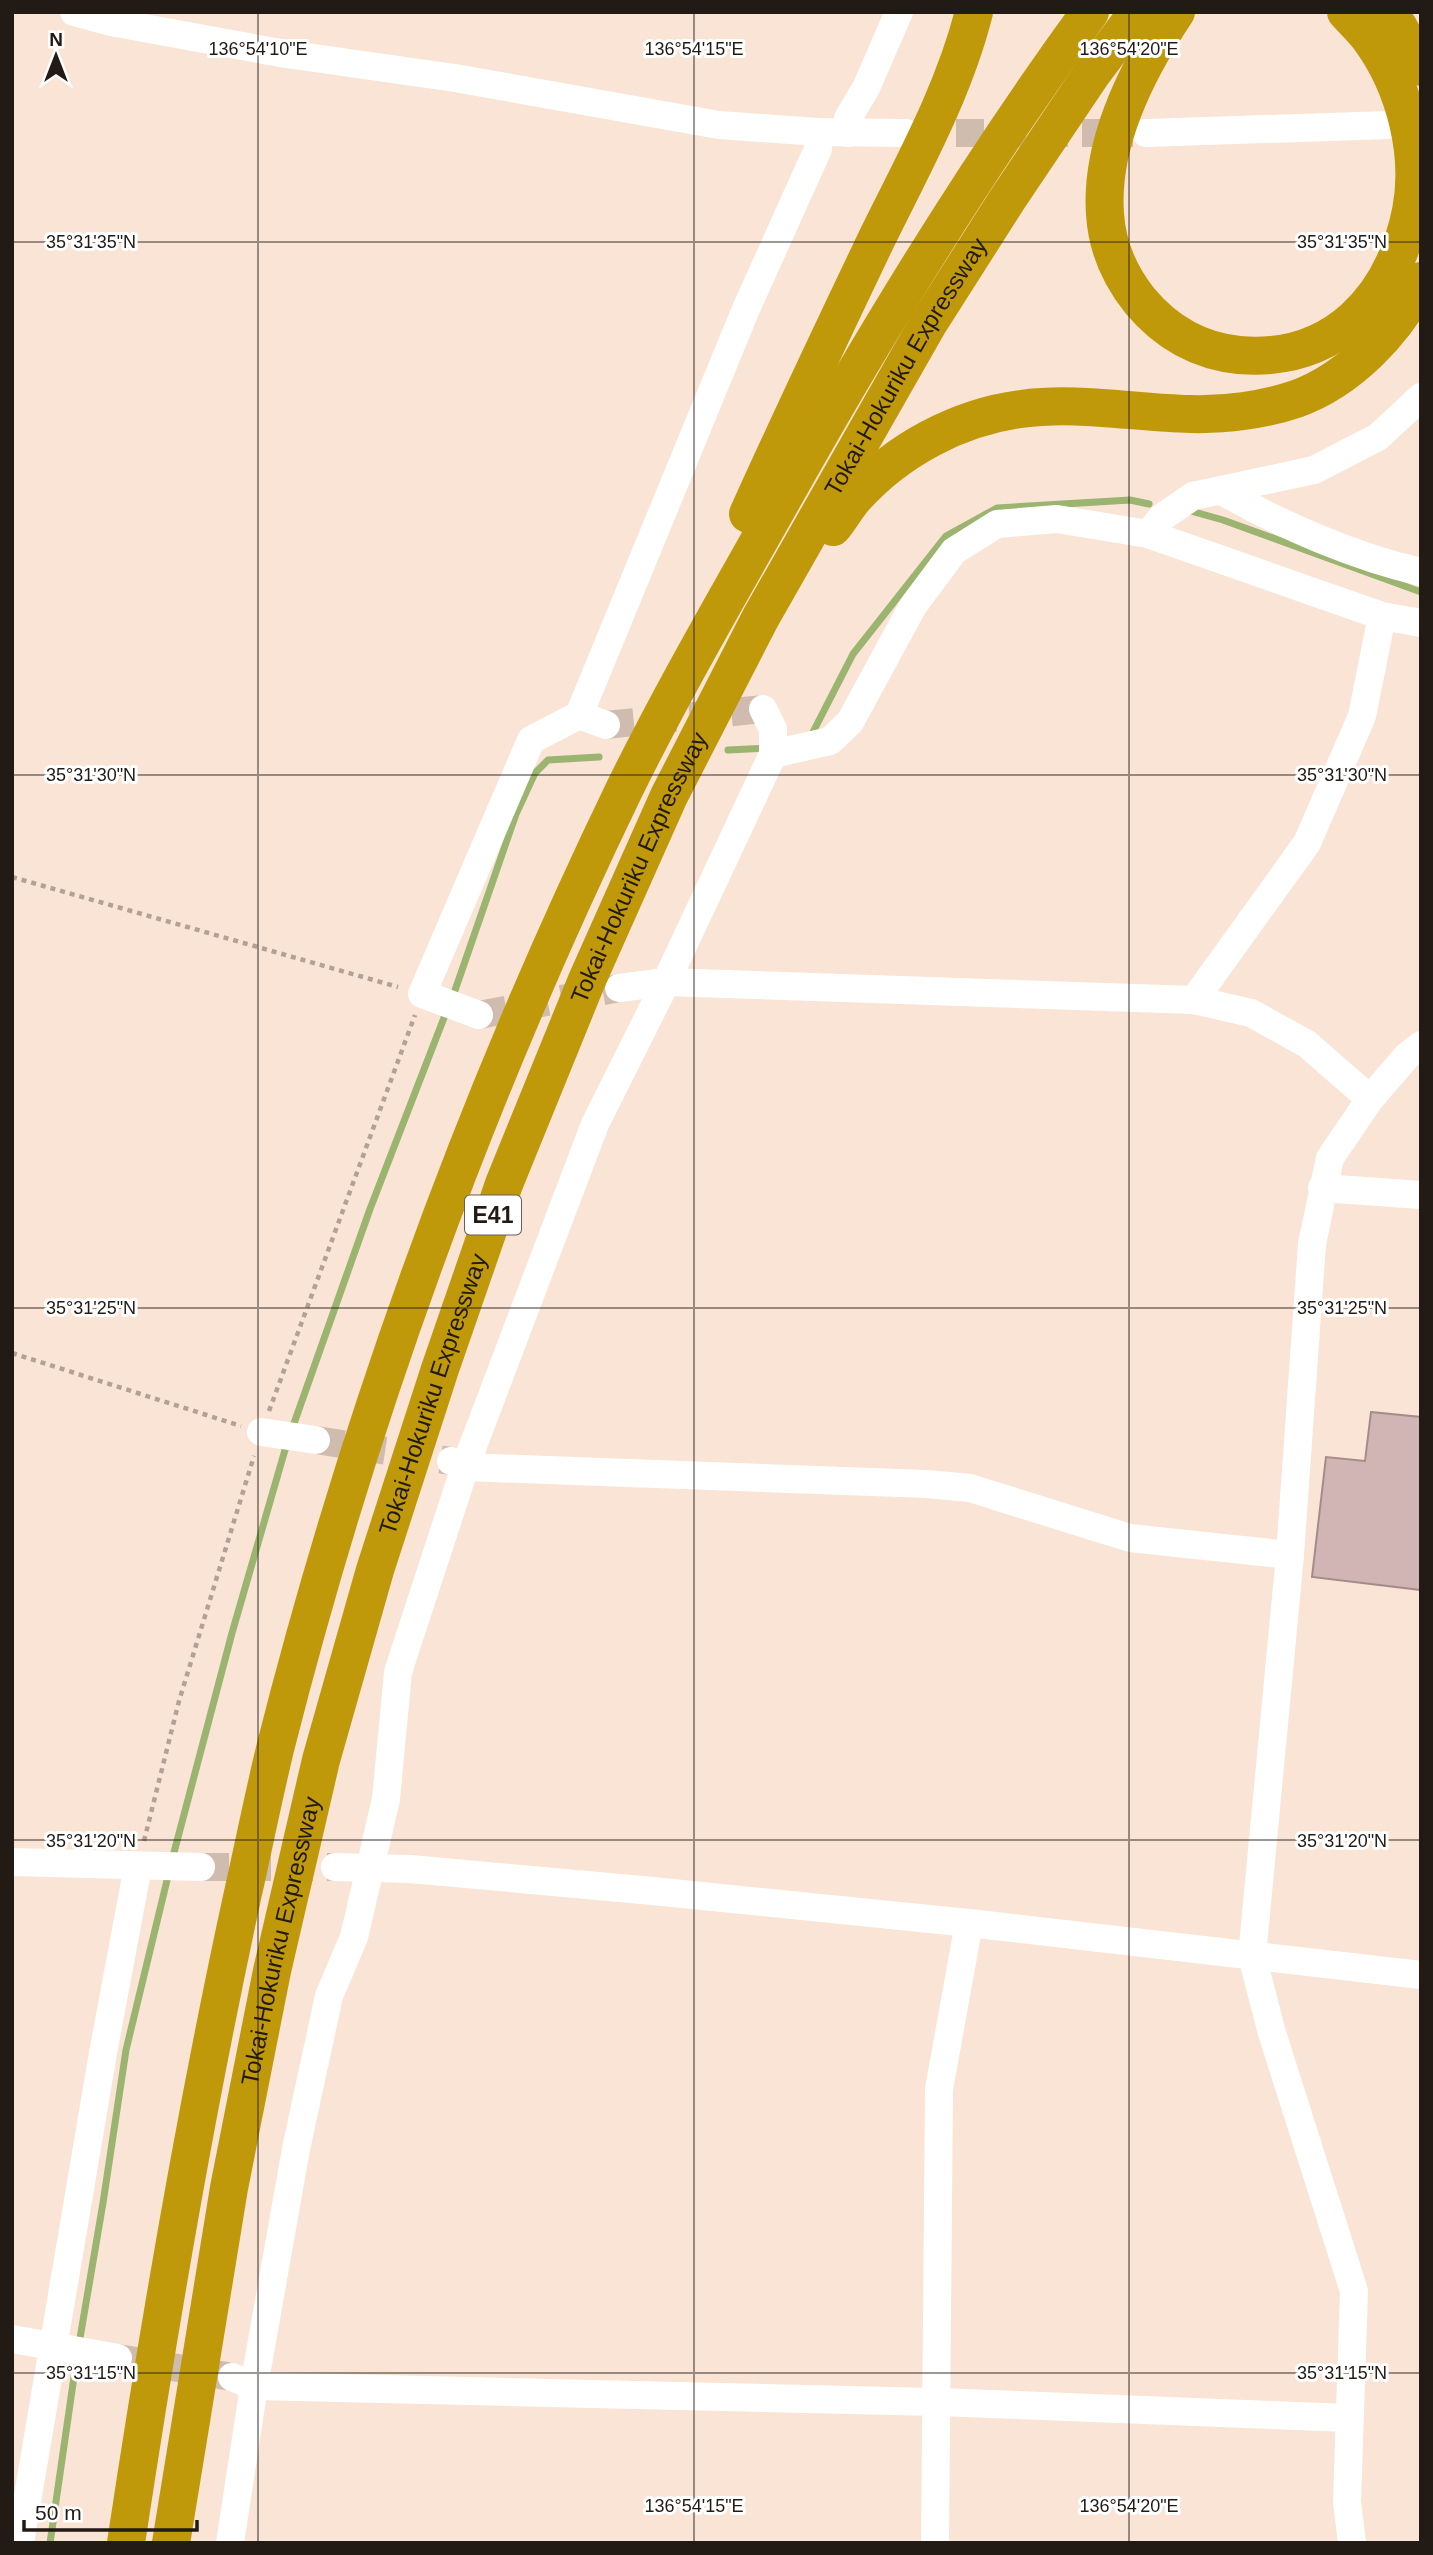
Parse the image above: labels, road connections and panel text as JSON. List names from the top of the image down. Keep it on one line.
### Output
{"streets":{"highway":["Tokai-Hokuriku Expressway","E41"]},"scale_bar":"50 m","north":"top","coordinates":["136°54'10\"E","136°54'15\"E","136°54'20\"E","35°31'35\"N","35°31'30\"N","35°31'25\"N","35°31'20\"N","35°31'15\"N"]}
